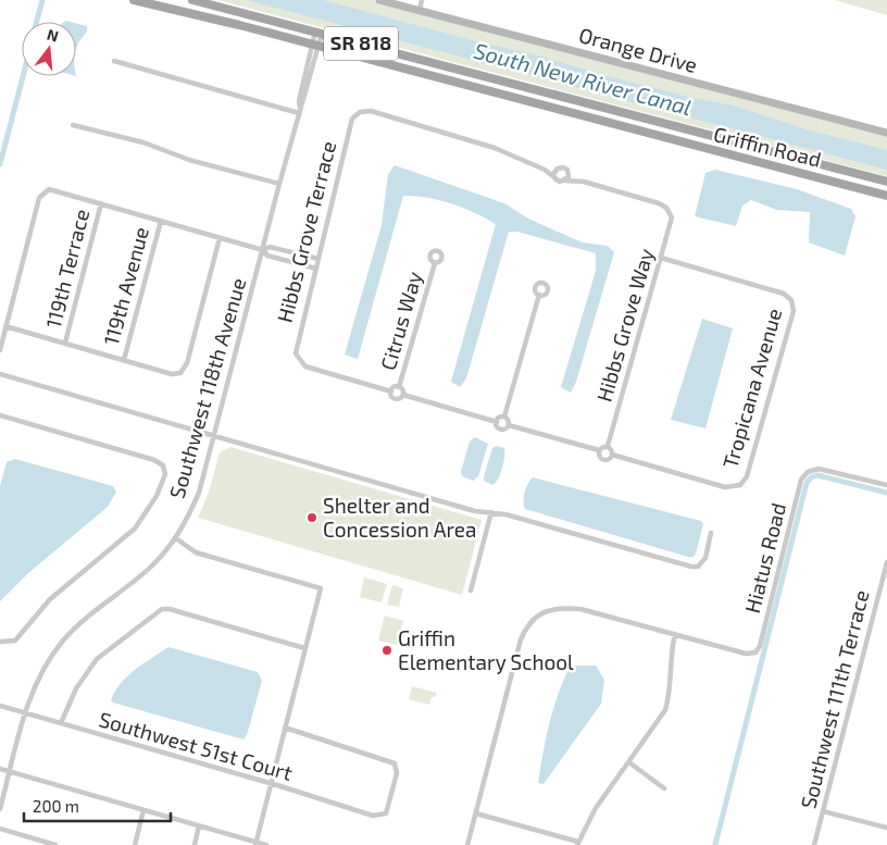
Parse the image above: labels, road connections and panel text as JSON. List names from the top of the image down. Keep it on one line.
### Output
{"streets":{"main road":["SR 818","Griffin Road"],"street":["Orange Drive","Hibbs Grove Terrace","119th Terrace","119th Avenue","Citrus Way","Hibbs Grove Way","Southwest 118th Avenue","Tropicana Avenue","Hiatus Road","Southwest 111th Terrace","Southwest 51st Court"]},"crossings":[["Griffin Road","Southwest 118th Avenue"],["Hibbs Grove Terrace","Citrus Way"],["Hibbs Grove Way","Tropicana Avenue"],["Southwest 118th Avenue","Southwest 51st Court"]],"water":["South New River Canal"],"places":["Shelter and Concession Area","Griffin Elementary School"],"scale_bar":"200 m","north":"top"}
